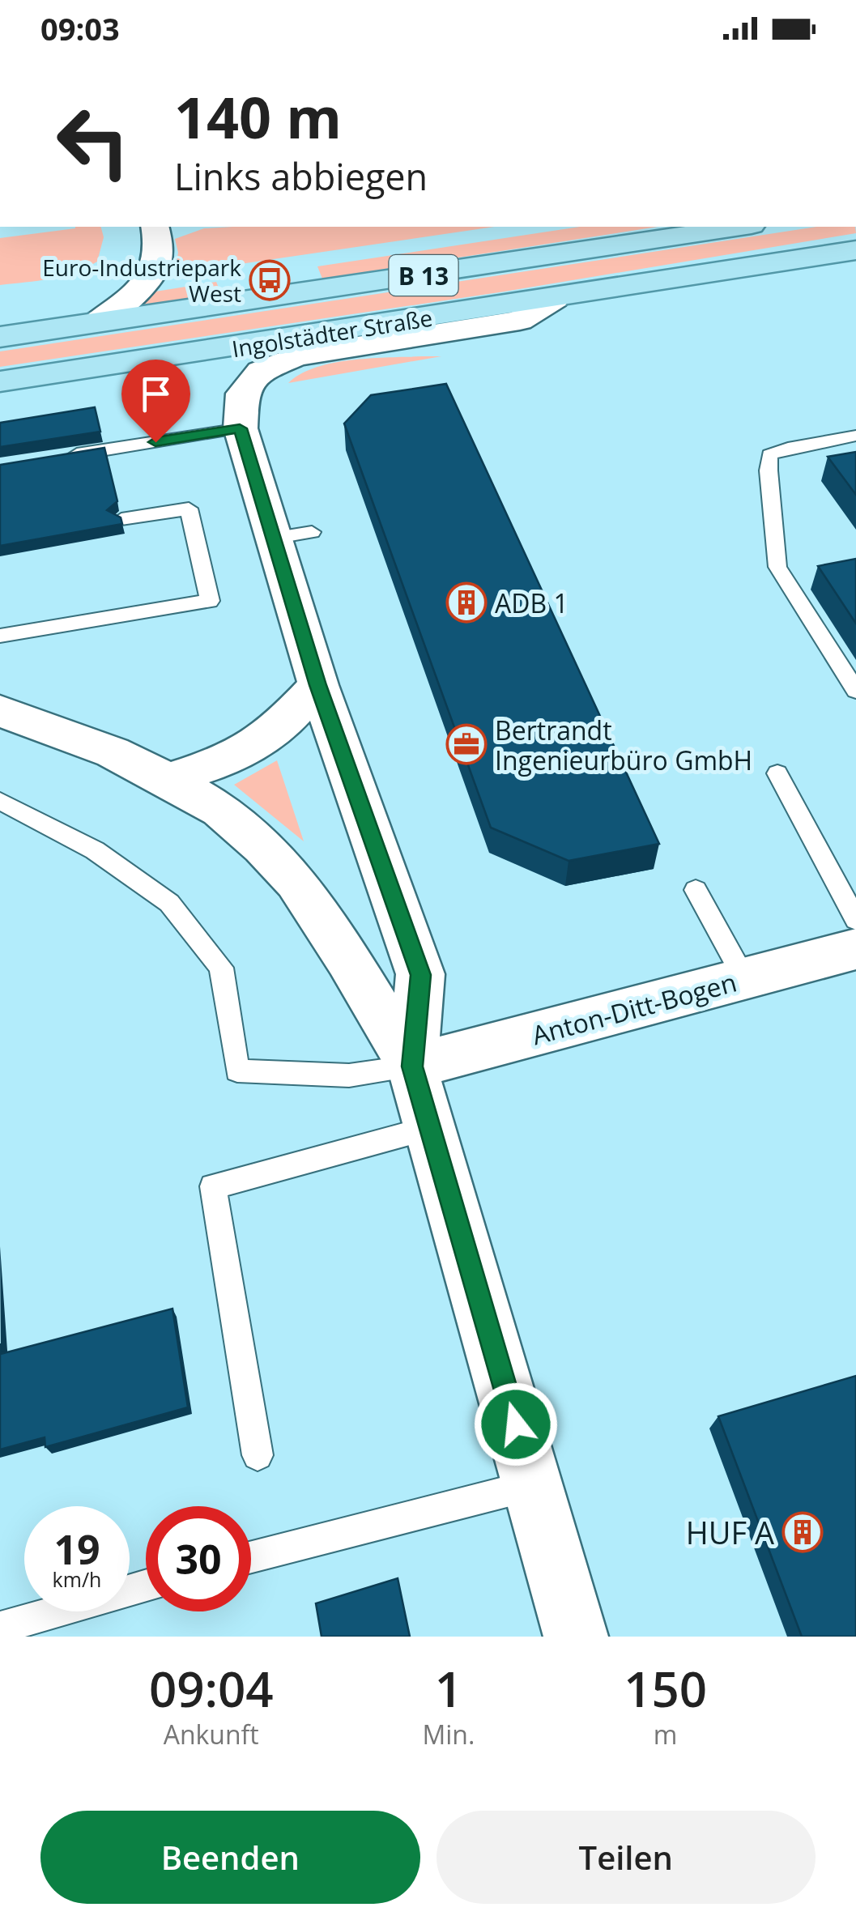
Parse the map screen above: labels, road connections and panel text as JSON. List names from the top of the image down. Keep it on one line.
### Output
{"streets":{"main road":["B 13","Ingolstädter Straße"],"street":["Anton-Ditt-Bogen"]},"places":{"bus stop":["Euro-Industriepark West"],"building":["ADB 1","HUF A"],"office":["Bertrandt Ingenieurbüro GmbH"]},"page":{"status":"09:03","turn":["140 m","Links abbiegen"],"speed":"19 km/h","limit":"30","eta":["09:04","Ankunft","1","Min.","150","m"],"buttons":["Beenden","Teilen"]}}
